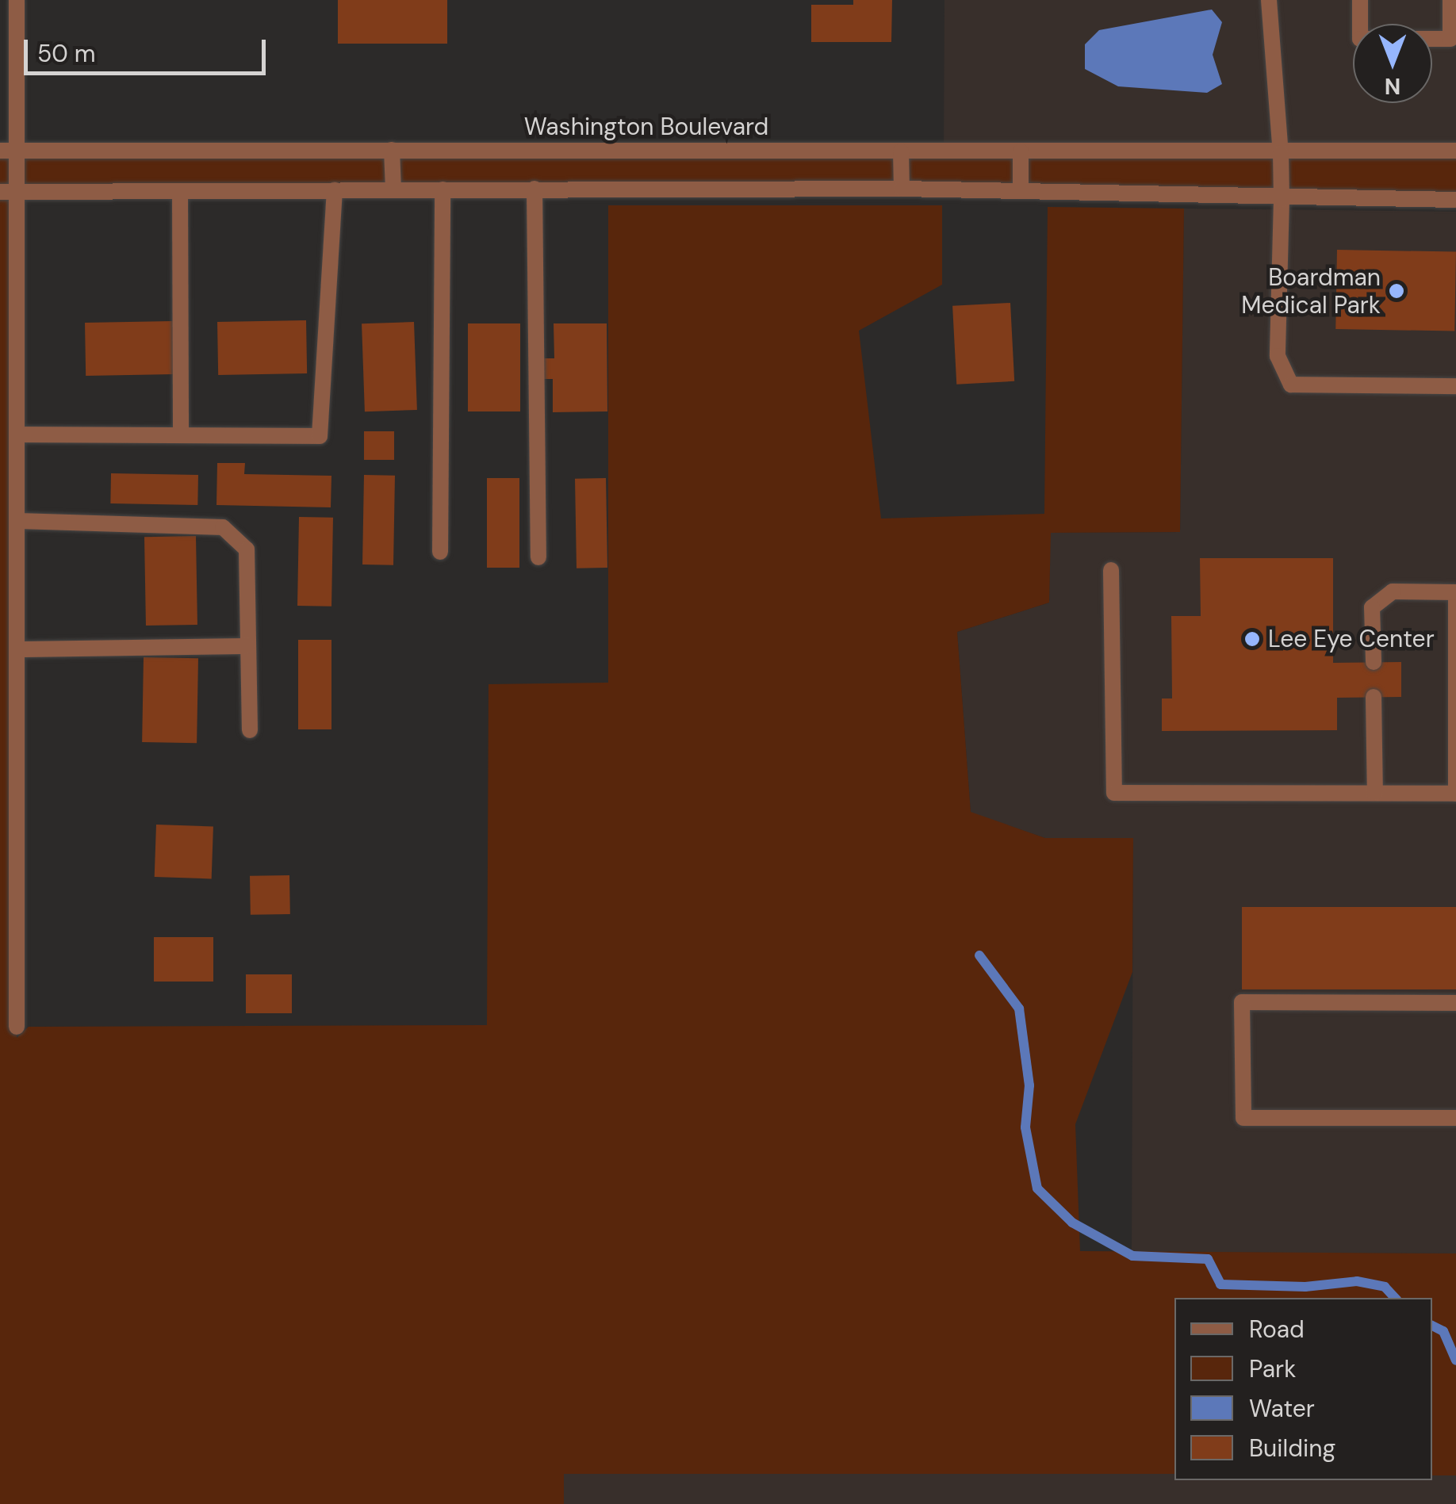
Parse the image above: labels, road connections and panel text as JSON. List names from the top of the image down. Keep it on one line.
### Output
{"streets":{"street":["Washington Boulevard"]},"places":["Boardman Medical Park","Lee Eye Center"],"legend":["Road","Park","Water","Building"],"scale_bar":"50 m","north":"bottom"}
